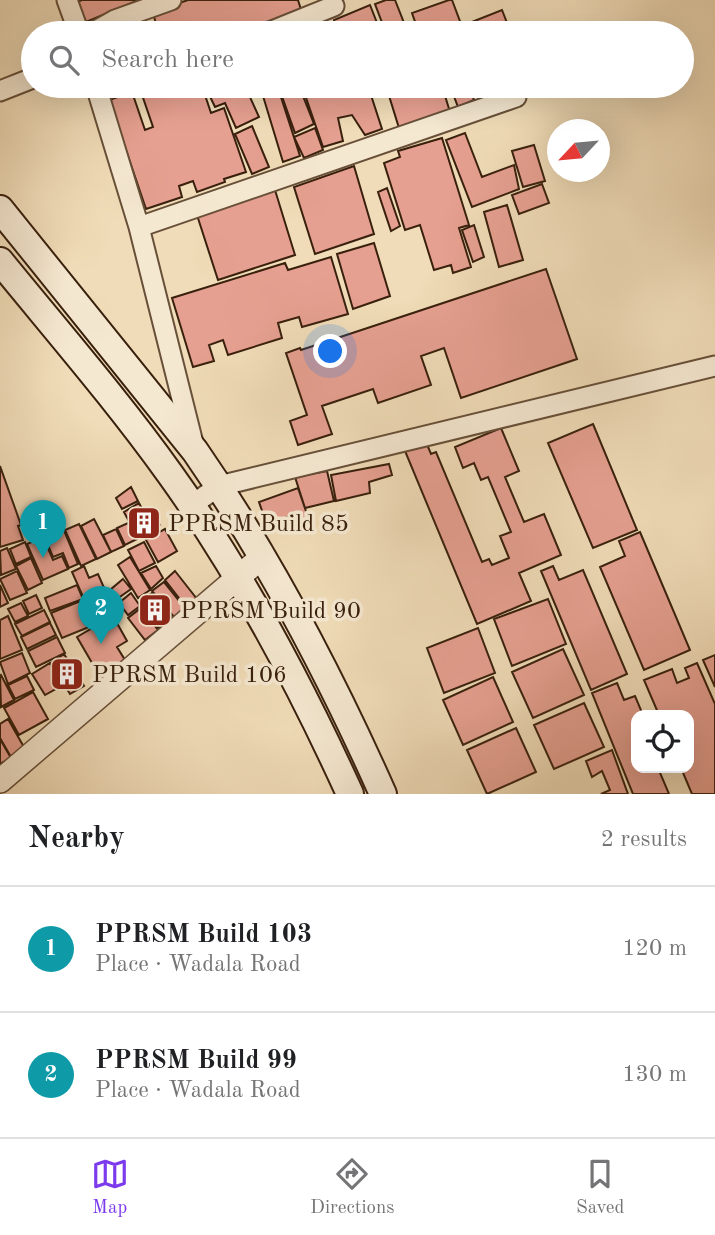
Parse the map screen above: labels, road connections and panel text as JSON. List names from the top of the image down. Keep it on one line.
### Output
{"places":{"building":["PPRSM Build 85","PPRSM Build 90","PPRSM Build 106"]},"north":"bottom left","page":{"search":"Search here","pins":["1","2"],"heading":["Nearby","2 results"],"list":[{"mark":"1","name":"PPRSM Build 103","note":"Place · Wadala Road","value":"120 m"},{"mark":"2","name":"PPRSM Build 99","note":"Place · Wadala Road","value":"130 m"}],"nav":["Map","Directions","Saved"]}}
